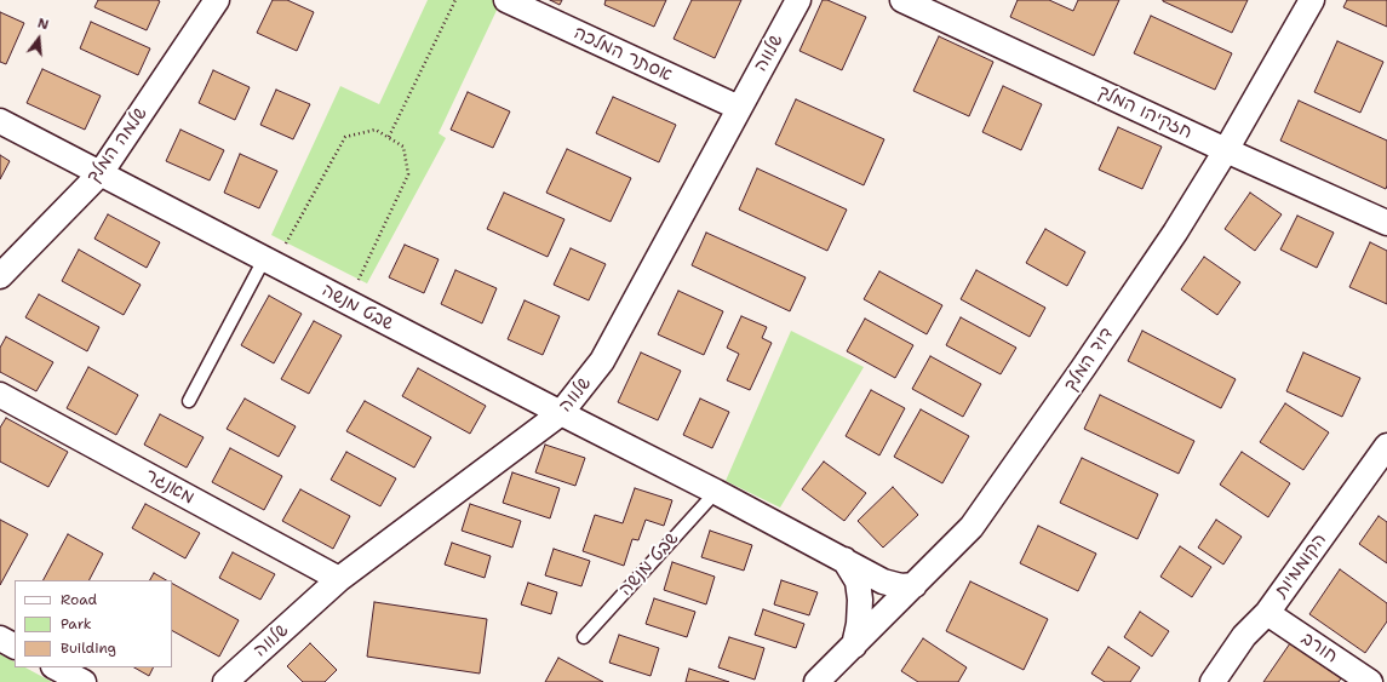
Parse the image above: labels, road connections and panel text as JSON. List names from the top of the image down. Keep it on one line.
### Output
{"streets":{"street":["שלווה","אסתר המלכה","חזקיהו המלך","שלמה המלך","שבט מנשה","דוד המלך","מאנגר","הקוממיות","חורב"]},"crossings":[["שלווה","אסתר המלכה"],["שלווה","שבט מנשה"],["שלווה","מאנגר"],["חזקיהו המלך","דוד המלך"],["שלמה המלך","שבט מנשה"],["שבט מנשה","דוד המלך"],["הקוממיות","חורב"]],"legend":["Road","Park","Building"],"north":"top"}
